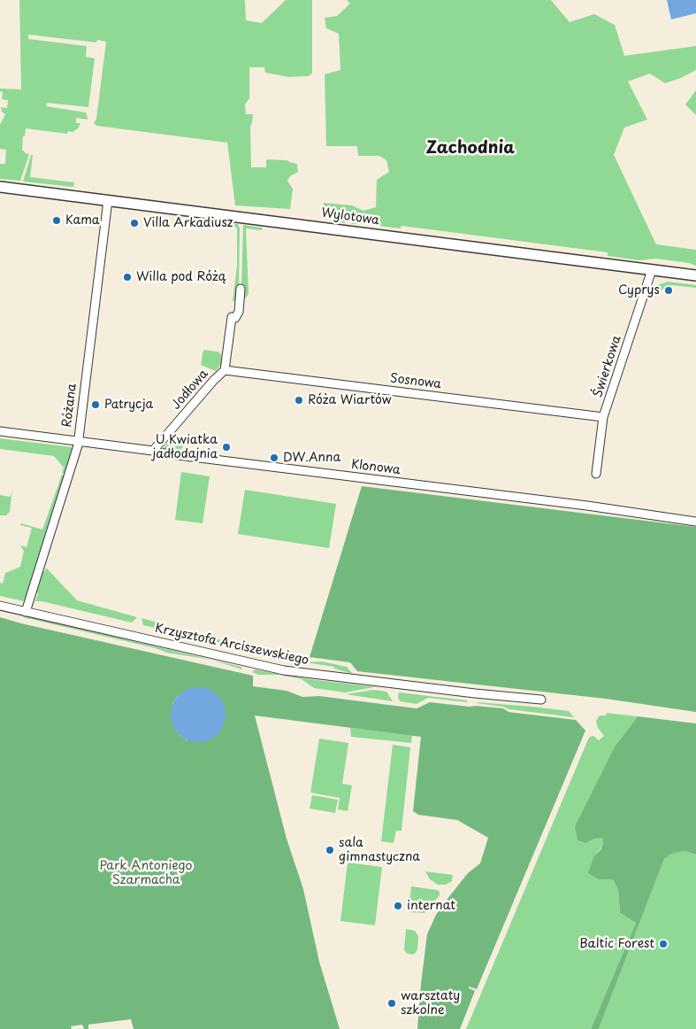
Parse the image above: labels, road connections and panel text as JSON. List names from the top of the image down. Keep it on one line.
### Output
{"streets":{"street":["Wylotowa","Świerkowa","Sosnowa","Jodłowa","Różana","Klonowa","Krzysztofa Arciszewskiego"]},"crossings":[["Wylotowa","Świerkowa"],["Wylotowa","Różana"],["Świerkowa","Sosnowa"],["Sosnowa","Jodłowa"],["Jodłowa","Klonowa"],["Różana","Klonowa"],["Różana","Krzysztofa Arciszewskiego"]],"districts":["Zachodnia"],"parks":["Park Antoniego Szarmacha"],"places":["Kama","Villa Arkadiusz","Willa pod Różą","Cyprys","Róża Wiartów","Patrycja","U Kwiatka jadłodajnia","DW.Anna","sala gimnastyczna","internat","Baltic Forest","warsztaty szkolne"]}
